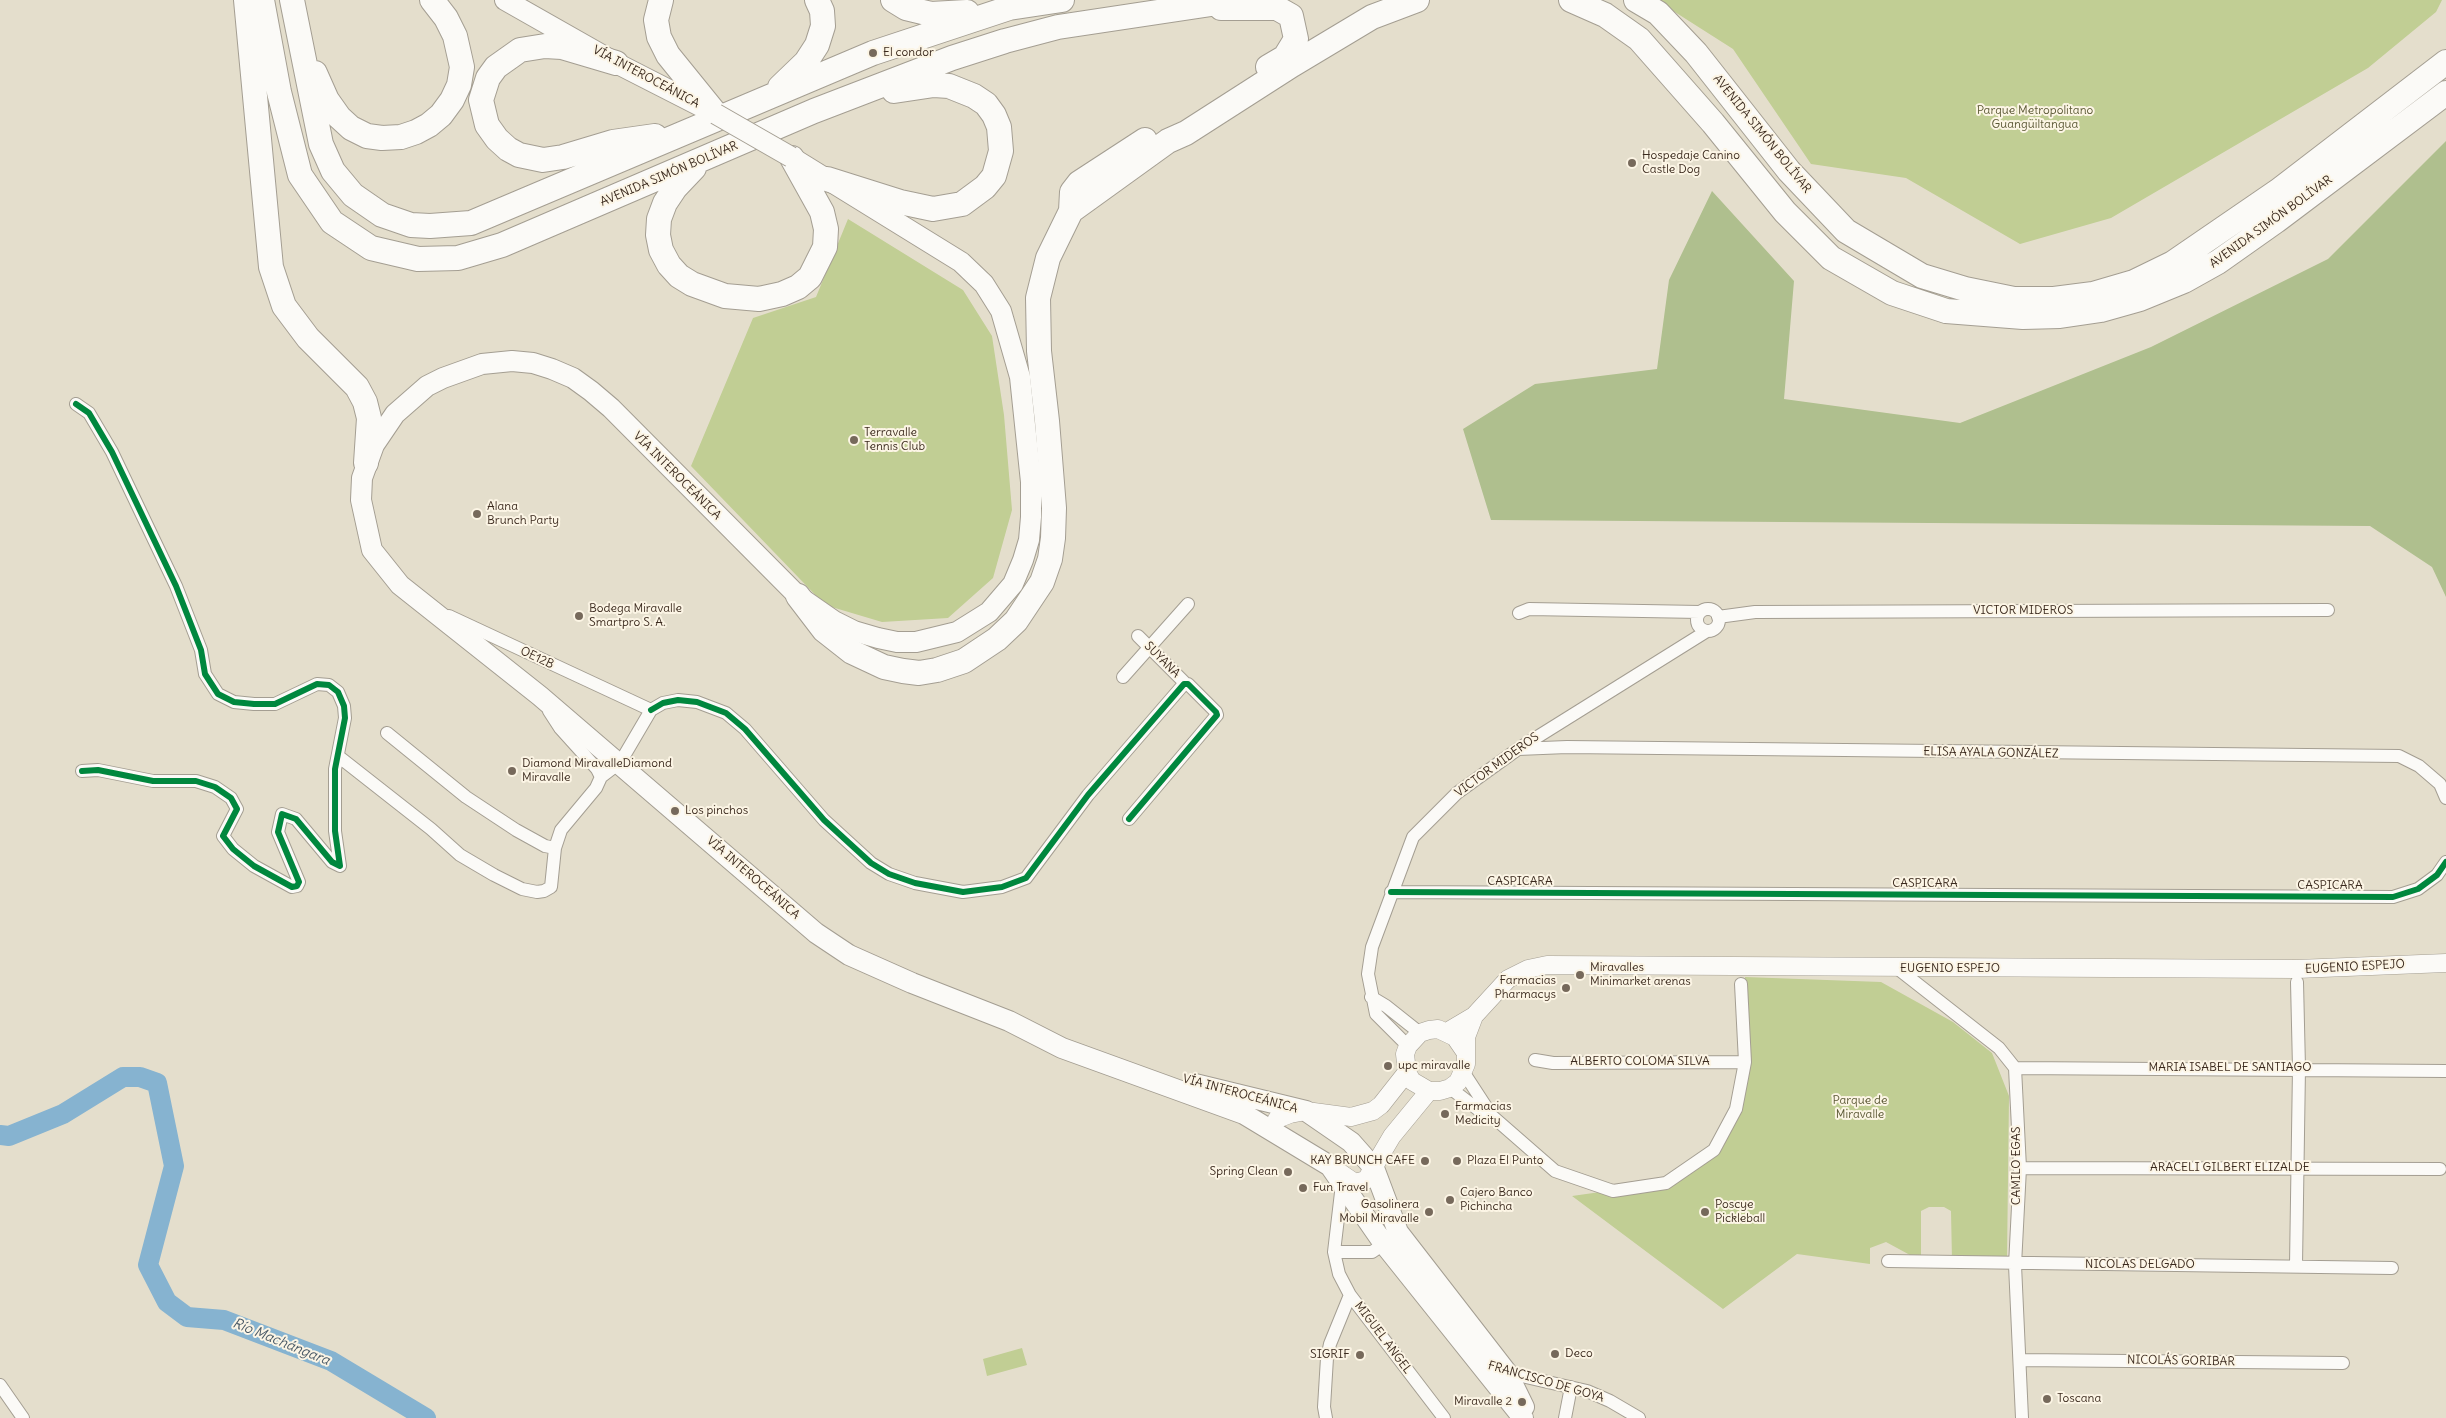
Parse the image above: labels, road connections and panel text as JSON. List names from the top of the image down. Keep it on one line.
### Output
{"streets":{"highway":["AVENIDA SIMÓN BOLÍVAR"],"main road":["VÍA INTEROCEÁNICA"],"street":["VICTOR MIDEROS","OE12B","SUYANA","ELISA AYALA GONZÁLEZ","CASPICARA","EUGENIO ESPEJO","ALBERTO COLOMA SILVA","MARIA ISABEL DE SANTIAGO","CAMILO EGAS","ARACELI GILBERT ELIZALDE","NICOLAS DELGADO","MIGUEL ANGEL","NICOLÁS GORIBAR","FRANCISCO DE GOYA"]},"crossings":[["VÍA INTEROCEÁNICA","OE12B"],["VÍA INTEROCEÁNICA","MIGUEL ANGEL"],["VÍA INTEROCEÁNICA","FRANCISCO DE GOYA"],["VICTOR MIDEROS","ELISA AYALA GONZÁLEZ"],["VICTOR MIDEROS","CASPICARA"],["VICTOR MIDEROS","EUGENIO ESPEJO"],["MARIA ISABEL DE SANTIAGO","CAMILO EGAS"],["CAMILO EGAS","ARACELI GILBERT ELIZALDE"],["CAMILO EGAS","NICOLAS DELGADO"],["CAMILO EGAS","NICOLÁS GORIBAR"]],"water":["Río Machángara"],"parks":["Parque Metropolitano Guangüiltangua","Parque de Miravalle"],"places":["El condor","Hospedaje Canino Castle Dog","Terravalle Tennis Club","Alana Brunch Party","Bodega Miravalle Smartpro S. A.","Diamond MiravalleDiamond Miravalle","Los pinchos","Miravalles Minimarket arenas","Farmacias Pharmacys","upc miravalle","Farmacias Medicity","KAY BRUNCH CAFE","Plaza El Punto","Spring Clean","Fun Travel","Cajero Banco Pichincha","Gasolinera Mobil Miravalle","Poscye Pickleball","Deco","SIGRIF","Toscana","Miravalle 2"]}
